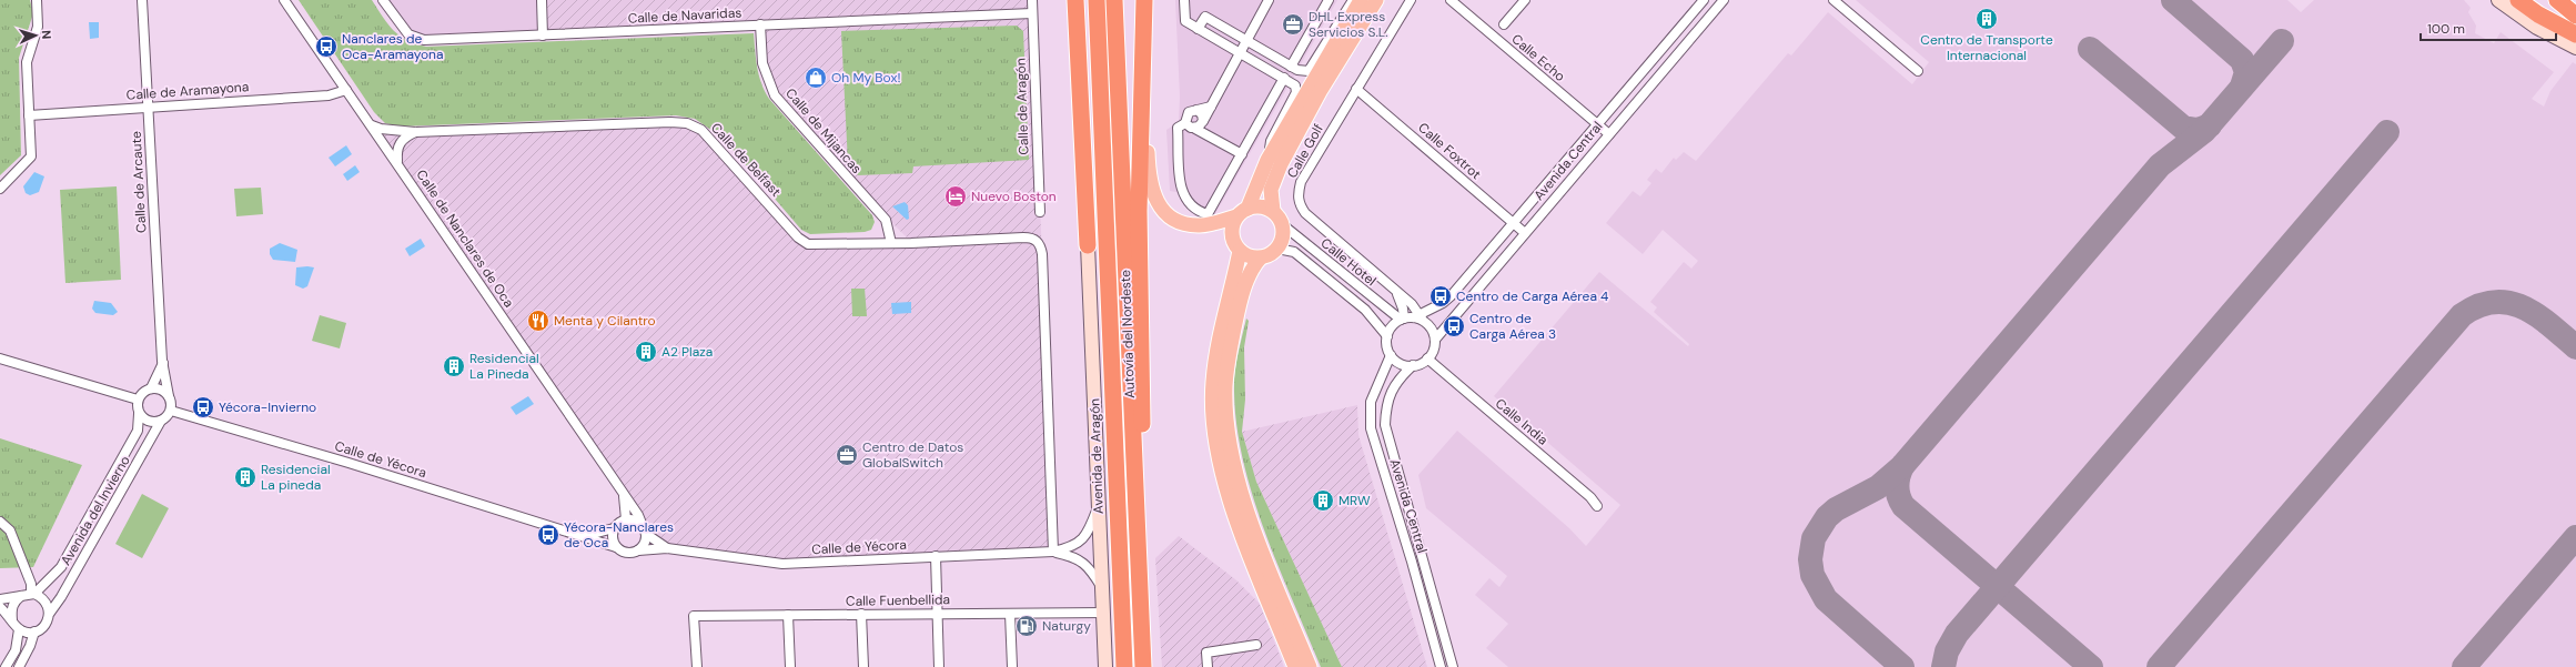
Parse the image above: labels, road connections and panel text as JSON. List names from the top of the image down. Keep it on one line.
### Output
{"streets":{"highway":["Autovía del Nordeste"],"street":["Calle de Navaridas","Calle Echo","Calle de Aramayona","Calle de Aragón","Calle de Mijancas","Calle Golf","Calle Foxtrot","Calle de Belfast","Avenida Central","Calle de Arcaute","Calle de Nanclares de Oca","Calle Hotel","Calle India","Avenida de Aragón","Calle de Yécora","Avenida del Invierno","Calle Fuenbellida"]},"crossings":[["Calle de Navaridas","Calle de Aragón"],["Calle de Navaridas","Calle de Mijancas"],["Calle Echo","Avenida Central"],["Calle de Aramayona","Calle de Arcaute"],["Calle de Aramayona","Calle de Nanclares de Oca"],["Calle de Mijancas","Calle de Belfast"],["Calle Golf","Calle Foxtrot"],["Calle Golf","Avenida Central"],["Calle Golf","Calle Hotel"],["Calle Golf","Calle India"],["Calle Foxtrot","Avenida Central"],["Calle de Belfast","Calle de Nanclares de Oca"],["Calle de Belfast","Calle de Yécora"],["Avenida Central","Calle Hotel"],["Avenida Central","Calle India"],["Calle de Arcaute","Calle de Yécora"],["Calle de Arcaute","Avenida del Invierno"],["Calle de Nanclares de Oca","Calle de Yécora"],["Calle Hotel","Calle India"],["Avenida de Aragón","Calle de Yécora"],["Avenida de Aragón","Calle Fuenbellida"],["Calle de Yécora","Avenida del Invierno"]],"places":{"building":["Centro de Transporte Internacional","A2 Plaza","Residencial La Pineda","Residencial La pineda","MRW"],"office":["DHL Express Servicios S.L.","Centro de Datos GlobalSwitch"],"bus stop":["Nanclares de Oca-Aramayona","Centro de Carga Aérea 4","Centro de Carga Aérea 3","Yécora-Invierno","Yécora-Nanclares de Oca"],"shop":["Oh My Box!"],"hotel":["Nuevo Boston"],"restaurant":["Menta y Cilantro"],"fuel station":["Naturgy"]},"scale_bar":"100 m","north":"right"}
